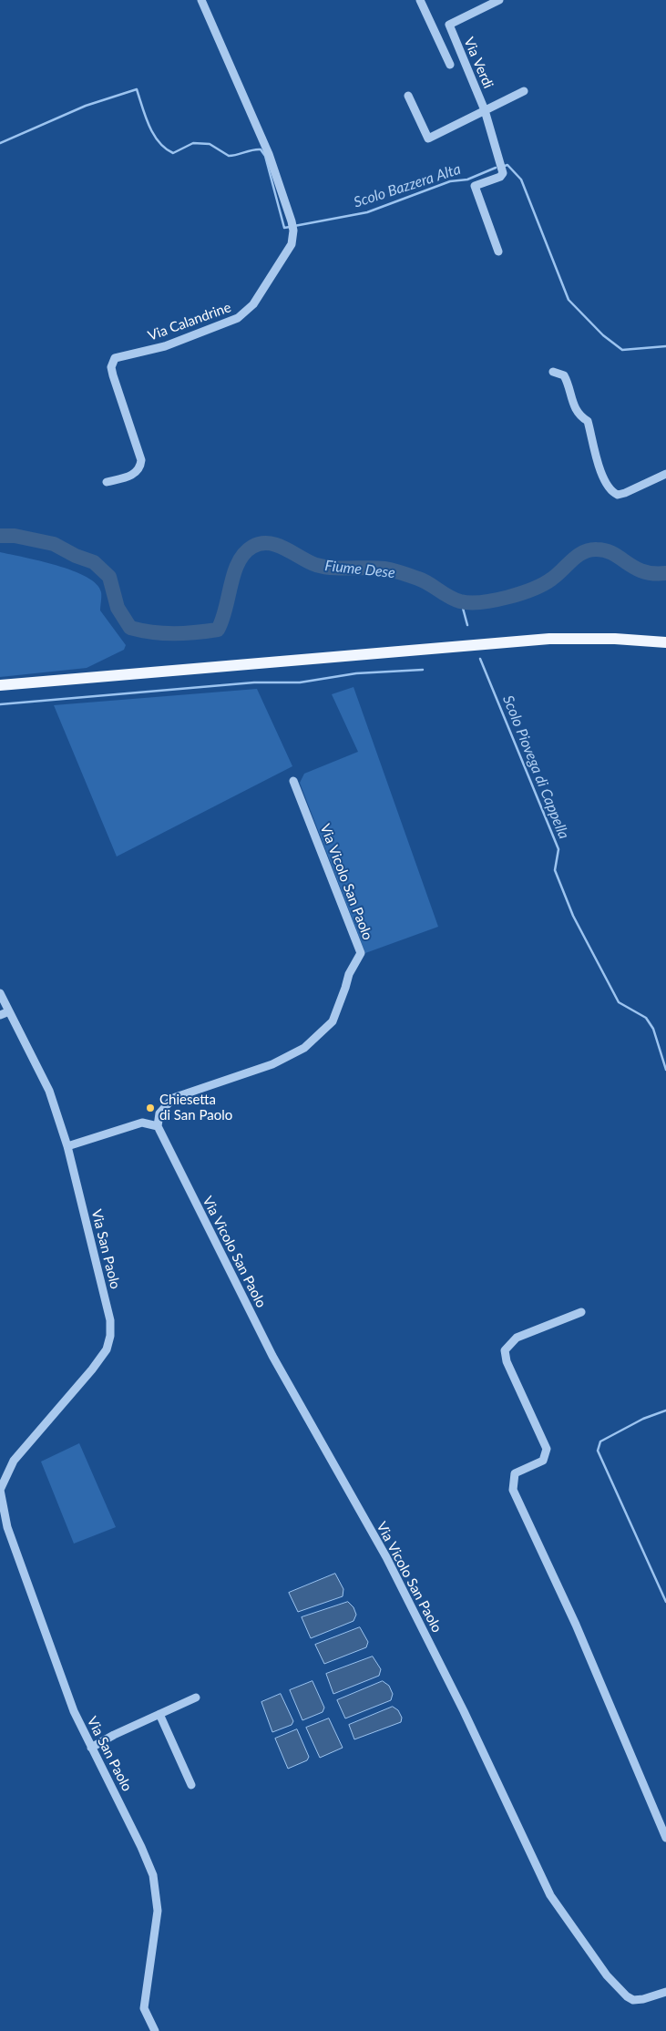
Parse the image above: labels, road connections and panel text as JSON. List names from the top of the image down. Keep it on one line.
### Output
{"streets":{"street":["Via Verdi","Via Calandrine","Via Vicolo San Paolo","Via San Paolo"]},"water":["Scolo Bazzera Alta","Fiume Dese","Scolo Piovega di Cappella"],"places":["Chiesetta di San Paolo"]}
